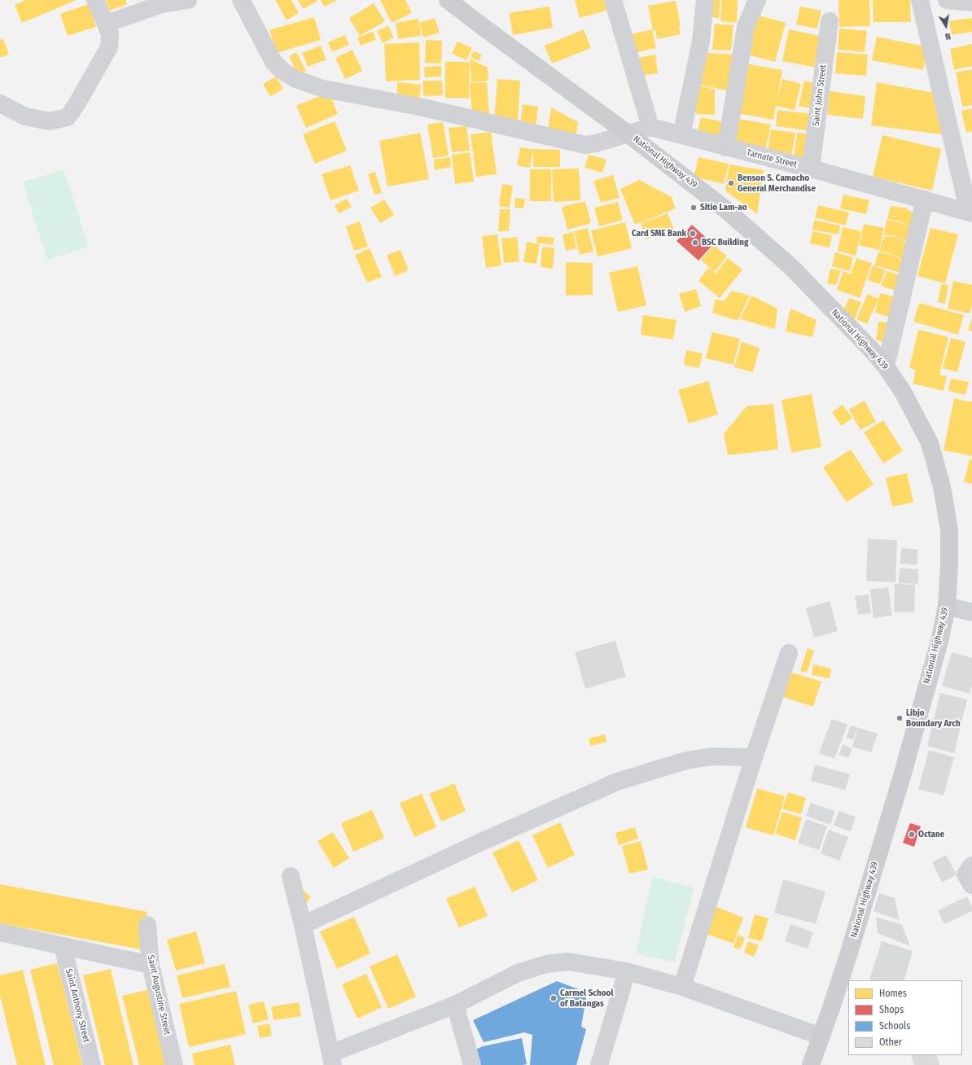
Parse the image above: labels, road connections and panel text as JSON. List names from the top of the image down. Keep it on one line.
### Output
{"streets":{"main road":["National Highway 439"],"street":["Saint John Street","Tarnate Street","Saint Augustine Street","Saint Anthony Street"]},"crossings":[["Saint John Street","Tarnate Street"]],"places":["Benson S. Camacho General Merchandise","Sitio Lam-ao","Card SME Bank","BSC Building","Libjo Boundary Arch","Octane","Carmel School of Batangas"],"legend":["Homes","Shops","Schools","Other"],"north":"bottom"}
